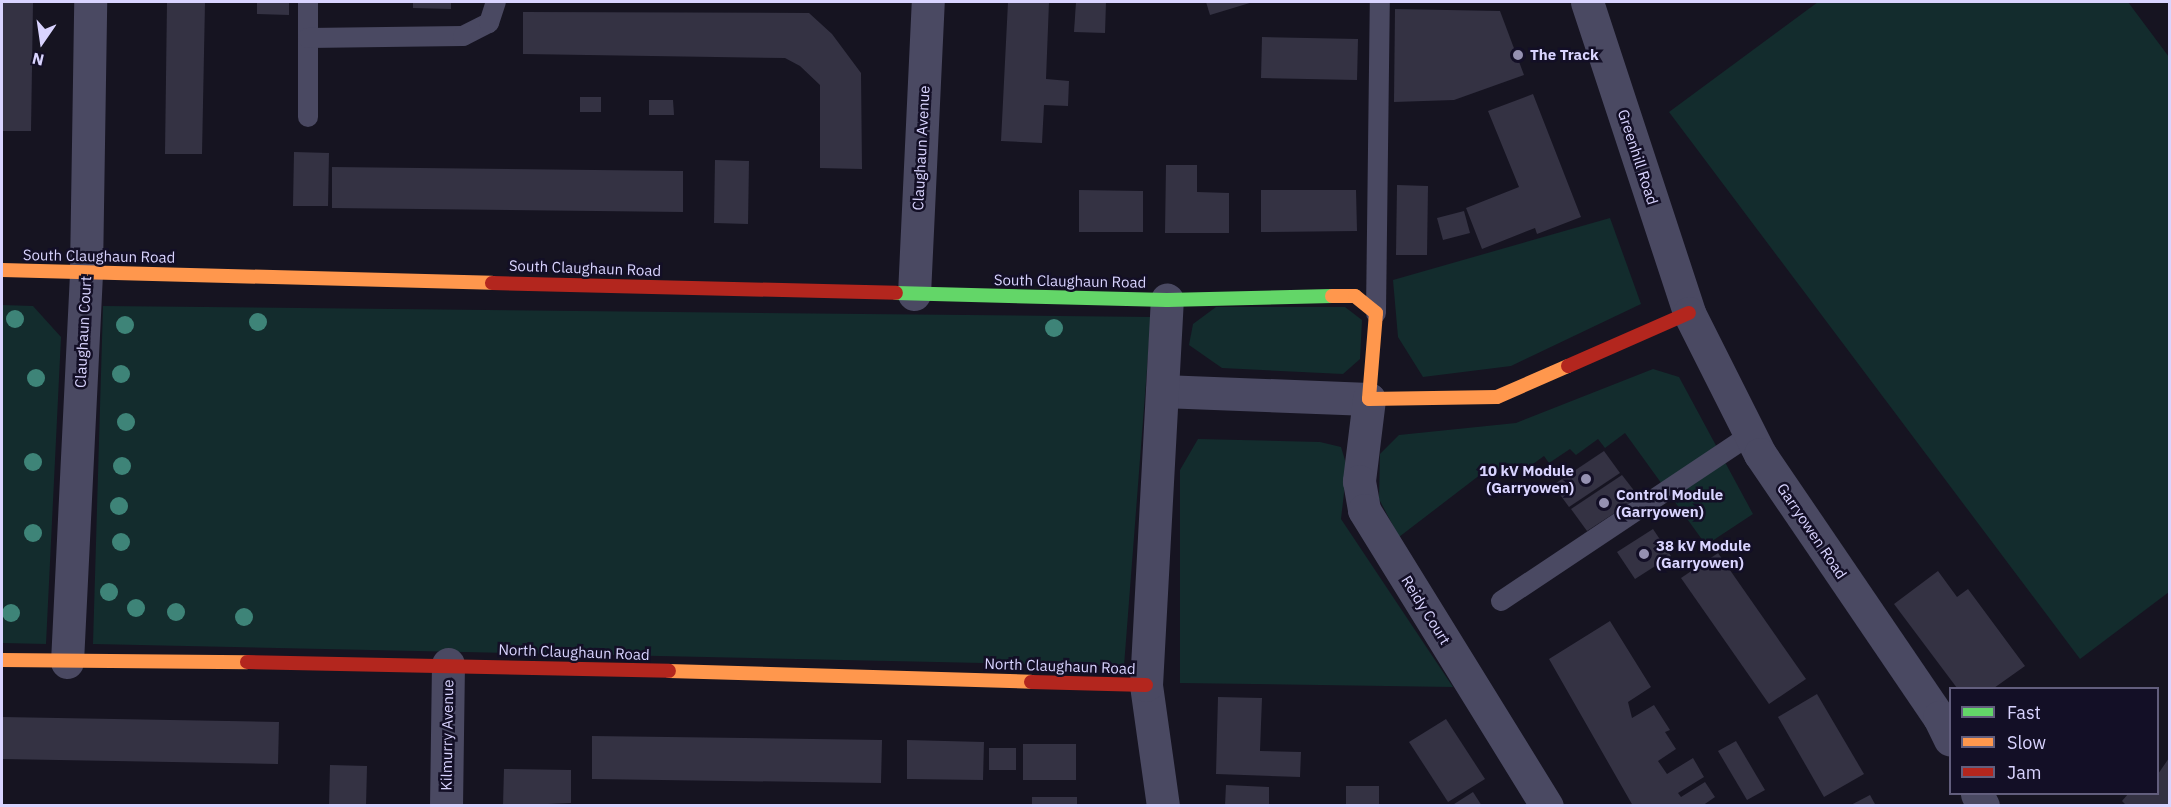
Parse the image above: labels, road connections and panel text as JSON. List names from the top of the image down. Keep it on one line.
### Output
{"streets":{"street":["Claughaun Avenue","Greenhill Road","South Claughaun Road","Claughaun Court","Garryowen Road","Reidy Court","North Claughaun Road","Kilmurry Avenue"]},"crossings":[["Claughaun Avenue","South Claughaun Road"],["Greenhill Road","Garryowen Road"],["South Claughaun Road","Claughaun Court"],["Claughaun Court","North Claughaun Road"],["North Claughaun Road","Kilmurry Avenue"]],"places":["The Track","10 kV Module (Garryowen)","Control Module (Garryowen)","38 kV Module (Garryowen)"],"legend":["Fast","Slow","Jam"],"north":"bottom"}
